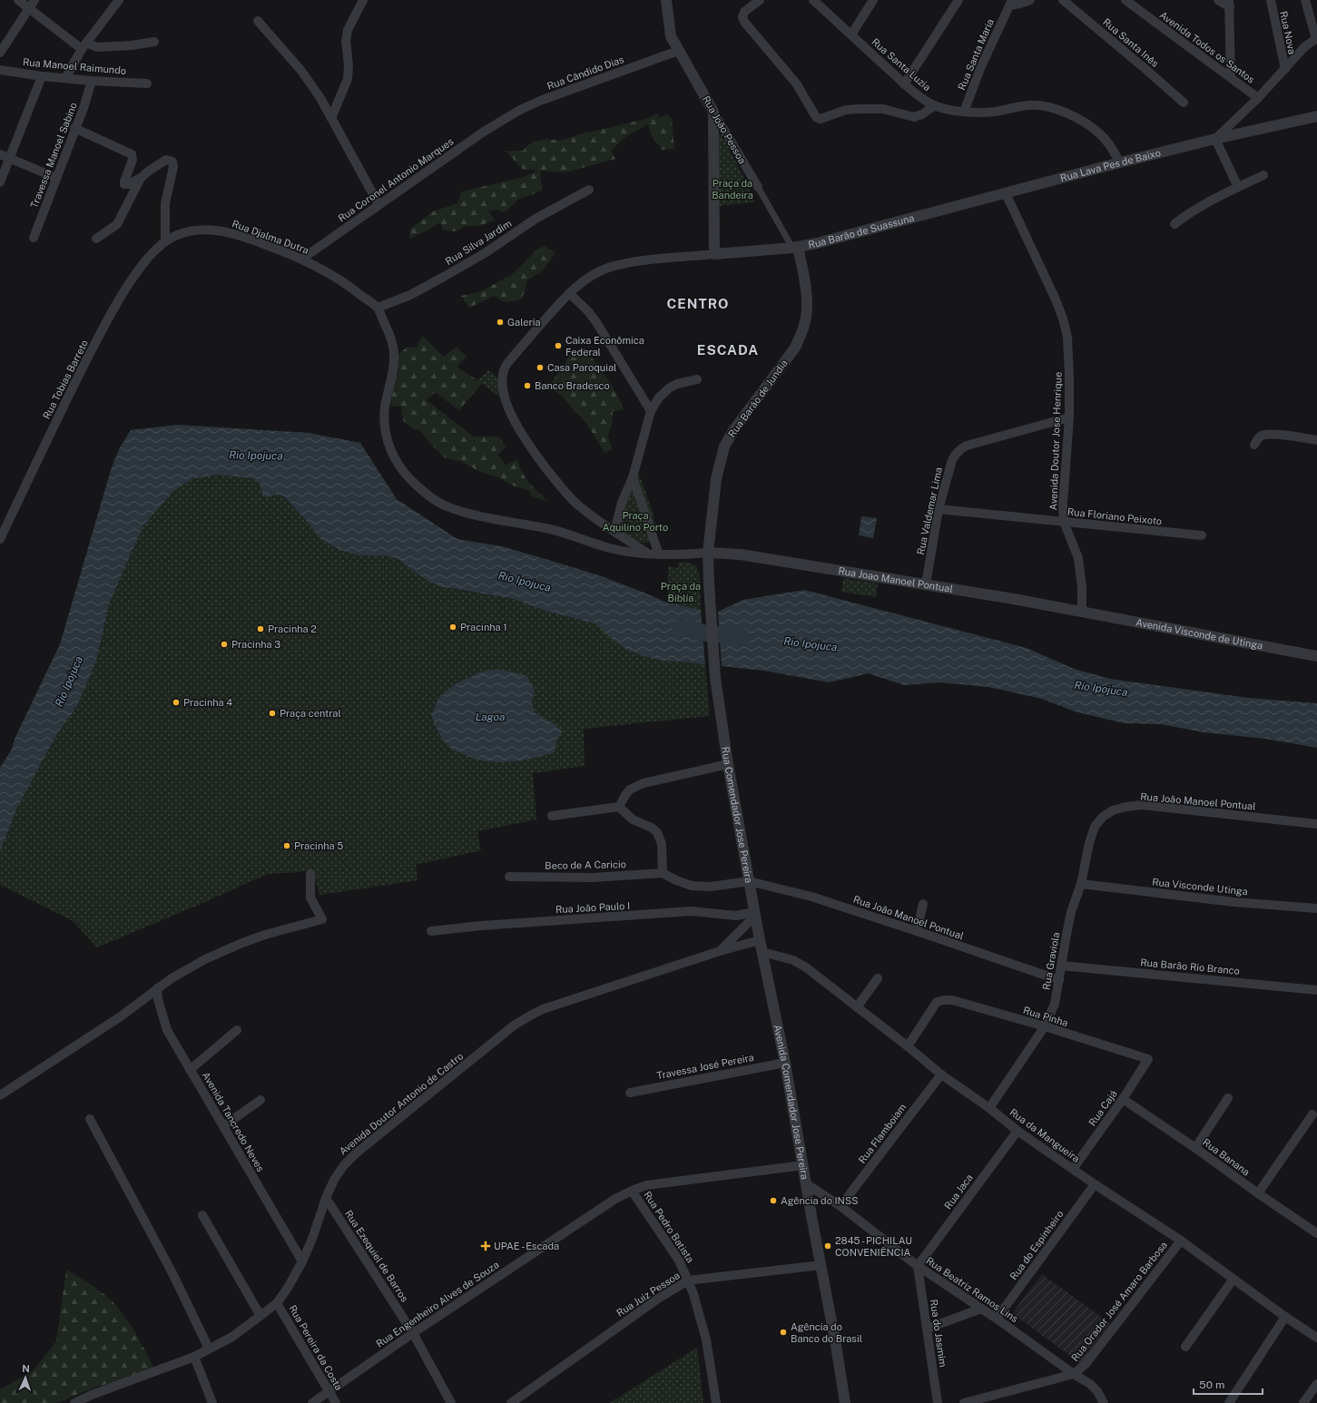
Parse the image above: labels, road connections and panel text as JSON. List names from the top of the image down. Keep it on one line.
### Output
{"streets":{"street":["Rua Nova","Rua Santa Inês","Avenida Todos os Santos","Rua Santa Maria","Rua Santa Luzia","Rua Manoel Raimundo","Rua Cândido Dias","Rua João Pessoa","Travessa Manoel Sabino","Rua Lava Pes de Baixo","Rua Coronel Antonio Marques","Rua Barão de Suassuna","Rua Djalma Dutra","Rua Silva Jardim","Rua Tobias Barreto","Rua Barão de Jundia","Avenida Doutor Jose Henrique","Rua Valdemar Lima","Rua Floriano Peixoto","Rua Joao Manoel Pontual","Avenida Visconde de Utinga","Rua João Manoel Pontual","Rua Comendador Jose Pereira","Beco de A Caricio","Rua Visconde Utinga","Rua João Paulo I","Rua Graviola","Rua Barão Rio Branco","Rua Pinha","Travessa José Pereira","Avenida Comendador Jose Pereira","Avenida Doutor Antonio de Castro","Rua Cajá","Avenida Tancredo Neves","Rua Flamboiam","Rua da Mangueira","Rua Banana","Rua Jaca","Rua Pedro Batista","Rua do Espinheiro","Rua Ezequiel de Barros","Rua Beatriz Ramos Lins","Rua Juiz Pessoa","Rua Orador José Amaro Barbosa","Rua Engenheiro Alves de Souza","Rua do Jasmim","Rua Pereira da Costa"]},"crossings":[["Rua Santa Maria","Rua Santa Luzia"],["Rua Santa Luzia","Rua Lava Pes de Baixo"],["Rua Manoel Raimundo","Travessa Manoel Sabino"],["Rua Cândido Dias","Rua João Pessoa"],["Rua Cândido Dias","Rua Coronel Antonio Marques"],["Rua João Pessoa","Rua Barão de Suassuna"],["Rua João Pessoa","Rua Barão de Jundia"],["Rua Lava Pes de Baixo","Rua Barão de Suassuna"],["Rua Lava Pes de Baixo","Avenida Doutor Jose Henrique"],["Rua Coronel Antonio Marques","Rua Djalma Dutra"],["Rua Barão de Suassuna","Rua Barão de Jundia"],["Rua Barão de Suassuna","Avenida Doutor Jose Henrique"],["Rua Djalma Dutra","Rua Silva Jardim"],["Rua Djalma Dutra","Rua Tobias Barreto"],["Rua Barão de Jundia","Rua Joao Manoel Pontual"],["Rua Barão de Jundia","Rua Comendador Jose Pereira"],["Avenida Doutor Jose Henrique","Rua Valdemar Lima"],["Avenida Doutor Jose Henrique","Rua Floriano Peixoto"],["Avenida Doutor Jose Henrique","Rua Joao Manoel Pontual"],["Avenida Doutor Jose Henrique","Avenida Visconde de Utinga"],["Rua Valdemar Lima","Rua Floriano Peixoto"],["Rua Valdemar Lima","Rua Joao Manoel Pontual"],["Rua Joao Manoel Pontual","Avenida Visconde de Utinga"],["Rua João Manoel Pontual","Rua Comendador Jose Pereira"],["Rua João Manoel Pontual","Rua Graviola"],["Rua Comendador Jose Pereira","Rua João Paulo I"],["Rua Comendador Jose Pereira","Avenida Comendador Jose Pereira"],["Rua Comendador Jose Pereira","Avenida Doutor Antonio de Castro"],["Rua Comendador Jose Pereira","Rua da Mangueira"],["Rua Visconde Utinga","Rua Graviola"],["Rua João Paulo I","Avenida Doutor Antonio de Castro"],["Rua Graviola","Rua Barão Rio Branco"],["Rua Graviola","Rua Pinha"],["Rua Graviola","Rua da Mangueira"],["Rua Pinha","Rua Cajá"],["Rua Pinha","Rua da Mangueira"],["Travessa José Pereira","Avenida Comendador Jose Pereira"],["Avenida Comendador Jose Pereira","Rua da Mangueira"],["Avenida Comendador Jose Pereira","Rua Beatriz Ramos Lins"],["Avenida Comendador Jose Pereira","Rua Juiz Pessoa"],["Avenida Comendador Jose Pereira","Rua Engenheiro Alves de Souza"],["Avenida Doutor Antonio de Castro","Avenida Tancredo Neves"],["Avenida Doutor Antonio de Castro","Rua Ezequiel de Barros"],["Avenida Doutor Antonio de Castro","Rua Pereira da Costa"],["Rua Cajá","Rua da Mangueira"],["Rua Cajá","Rua Banana"],["Rua Flamboiam","Rua da Mangueira"],["Rua Flamboiam","Rua Beatriz Ramos Lins"],["Rua da Mangueira","Rua Jaca"],["Rua da Mangueira","Rua do Espinheiro"],["Rua da Mangueira","Rua Orador José Amaro Barbosa"],["Rua Jaca","Rua Beatriz Ramos Lins"],["Rua Jaca","Rua do Jasmim"],["Rua Pedro Batista","Rua Juiz Pessoa"],["Rua Pedro Batista","Rua Engenheiro Alves de Souza"],["Rua do Espinheiro","Rua Beatriz Ramos Lins"],["Rua Ezequiel de Barros","Rua Engenheiro Alves de Souza"],["Rua Beatriz Ramos Lins","Rua Orador José Amaro Barbosa"],["Rua Beatriz Ramos Lins","Rua do Jasmim"],["Rua Engenheiro Alves de Souza","Rua Pereira da Costa"]],"districts":["CENTRO","ESCADA"],"water":["Rio Ipojuca","Lagoa"],"parks":["Praça da Bandeira","Praça Aquilino Porto","Praça da Biblía"],"places":{"other":["Galeria","Caixa Econômica Federal","Casa Paroquial","Banco Bradesco","Pracinha 1","Pracinha 2","Pracinha 3","Pracinha 4","Praça central","Pracinha 5","Agência do INSS","2845 - PICHILAU CONVENIÊNCIA","Agência do Banco do Brasil"],"health":["UPAE - Escada"]},"scale_bar":"50 m","north":"top"}
